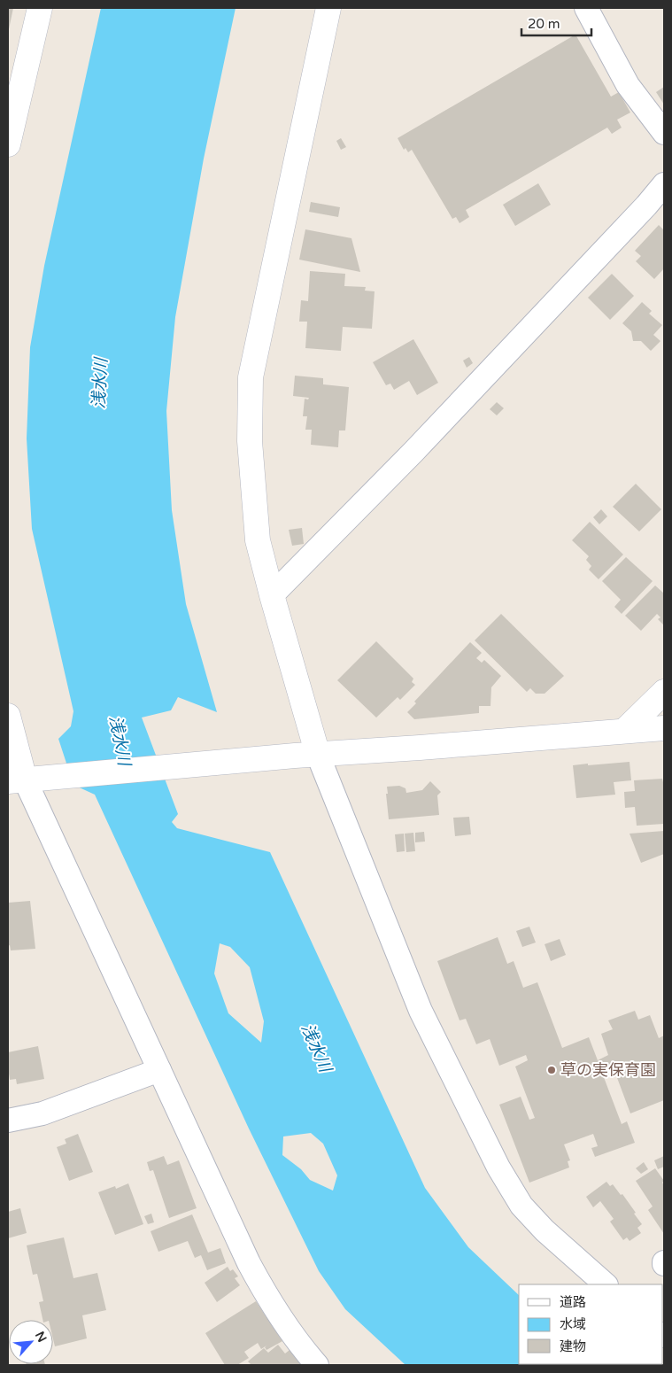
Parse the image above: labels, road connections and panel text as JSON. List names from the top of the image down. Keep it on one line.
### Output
{"water":["浅水川"],"places":["草の実保育園"],"legend":["道路","水域","建物"],"scale_bar":"20 m","north":"top right"}
